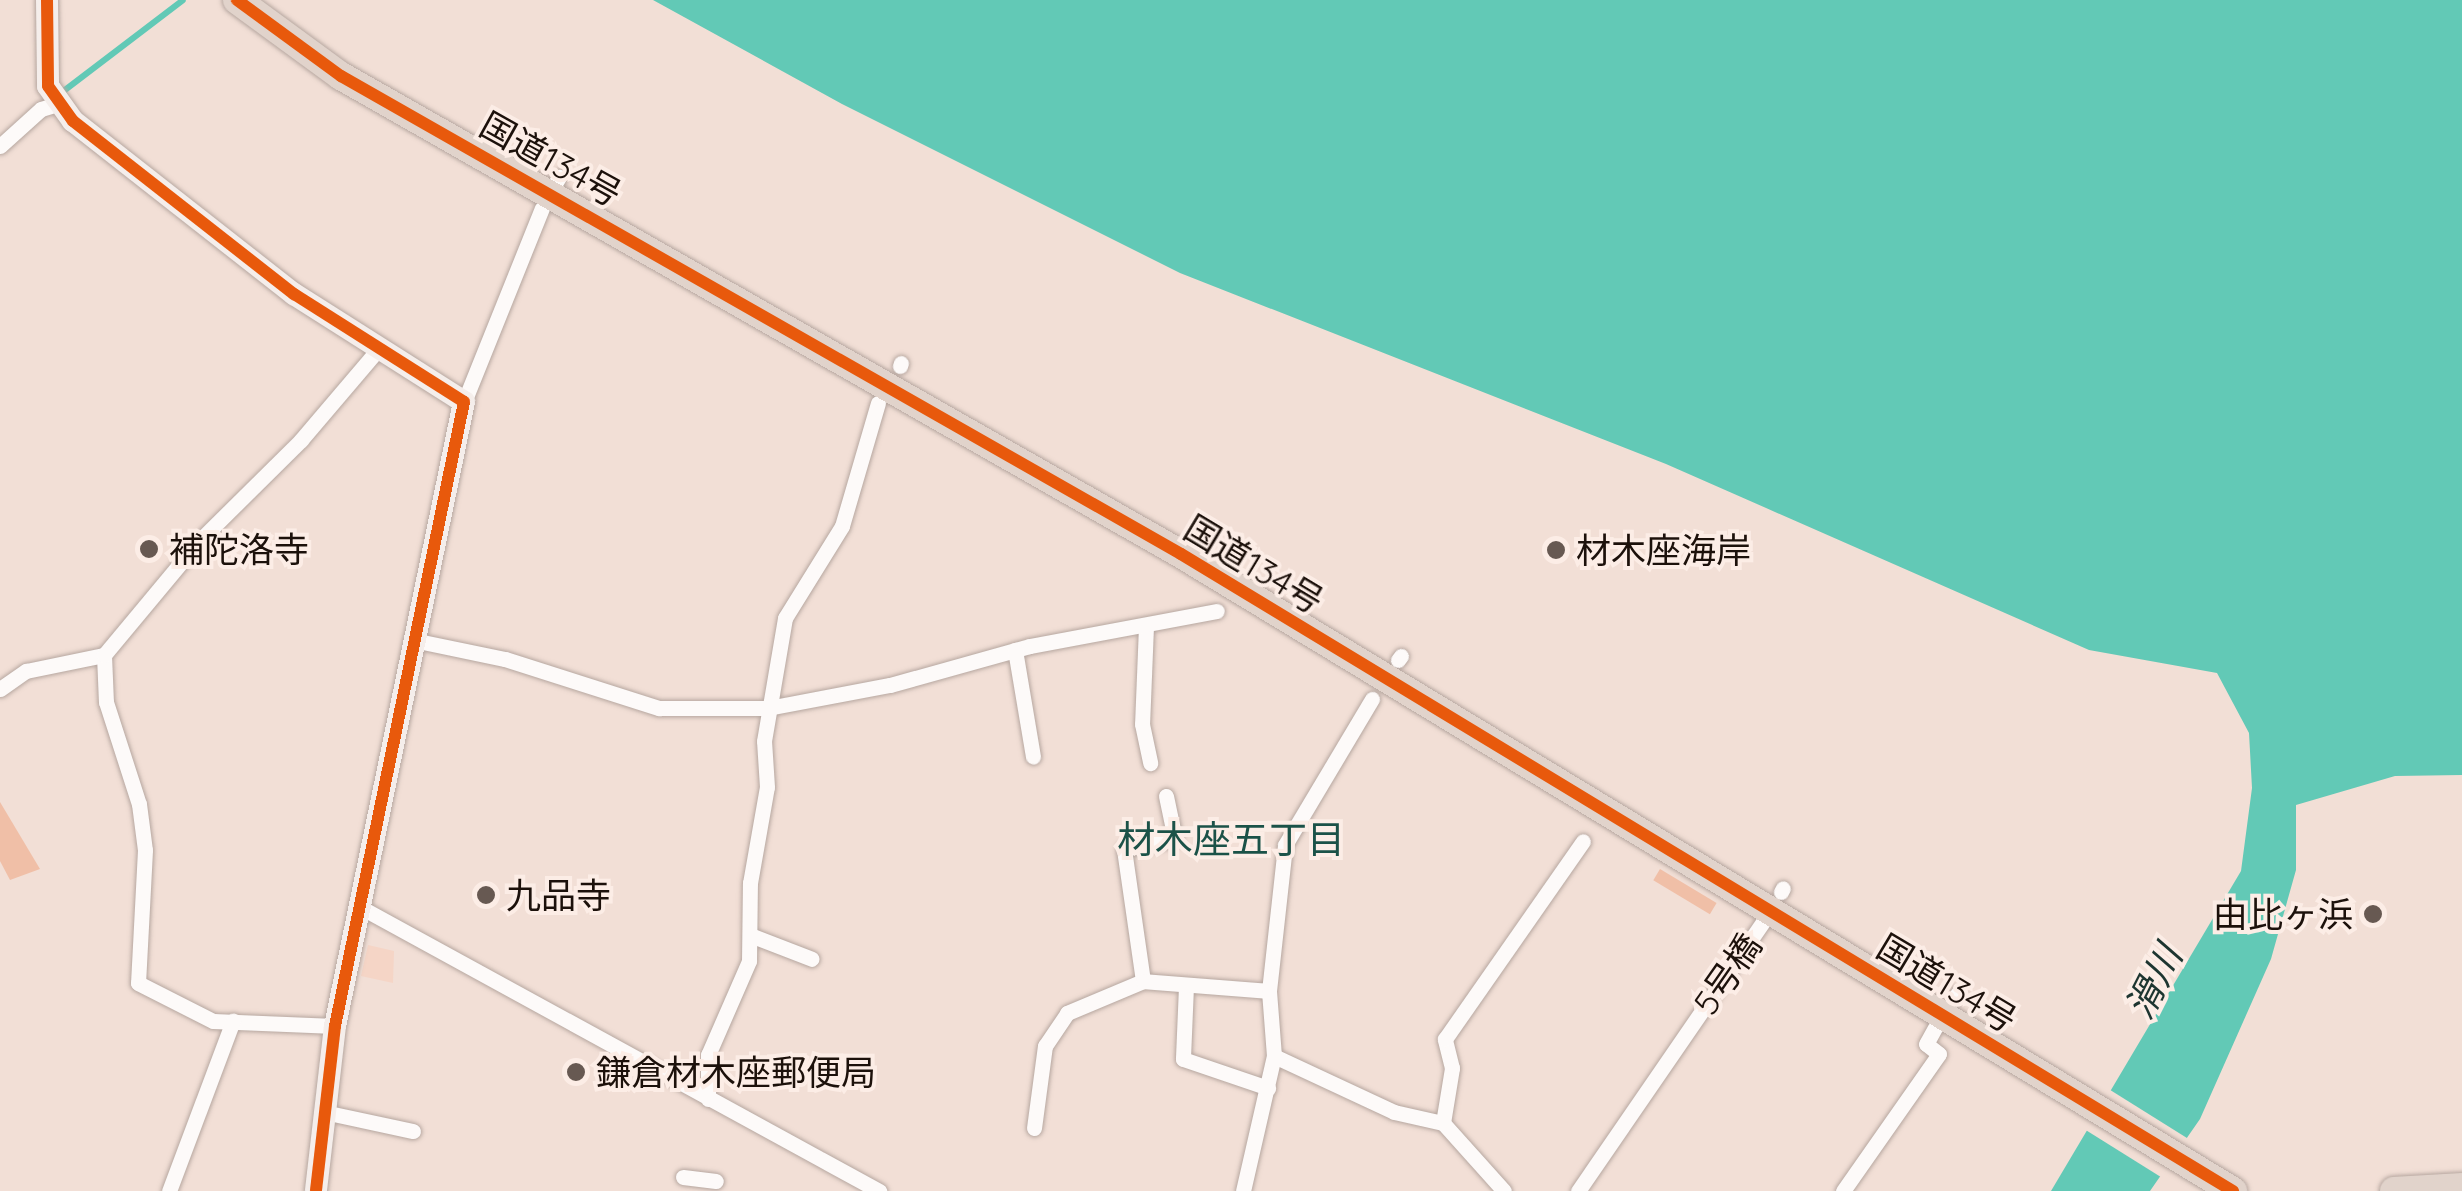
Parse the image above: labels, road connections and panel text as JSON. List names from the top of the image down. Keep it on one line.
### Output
{"streets":{"highway":["国道134号"],"street":["5号橋"]},"districts":["材木座五丁目"],"water":["滑川"],"places":["補陀洛寺","材木座海岸","九品寺","由比ヶ浜","鎌倉材木座郵便局"]}
